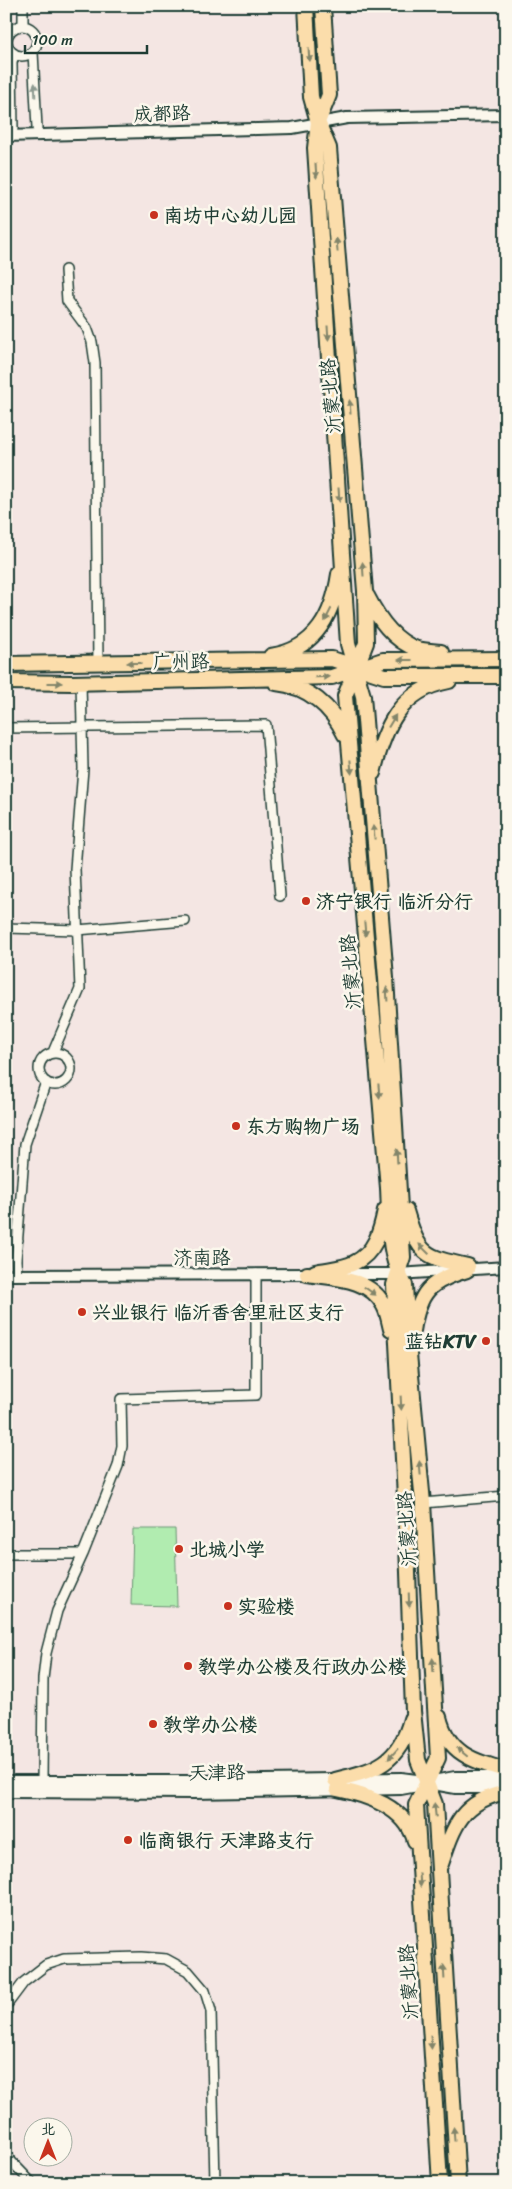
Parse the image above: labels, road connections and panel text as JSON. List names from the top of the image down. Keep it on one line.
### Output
{"streets":{"main road":["沂蒙北路","广州路","天津路"],"street":["成都路","济南路"]},"crossings":[["成都路","沂蒙北路"],["沂蒙北路","广州路"],["沂蒙北路","济南路"],["沂蒙北路","天津路"]],"places":["南坊中心幼儿园","济宁银行 临沂分行","东方购物广场","兴业银行 临沂香舍里社区支行","蓝钻KTV","北城小学","实验楼","教学办公楼及行政办公楼","教学办公楼","临商银行 天津路支行"],"scale_bar":"100 m","north":"top"}
